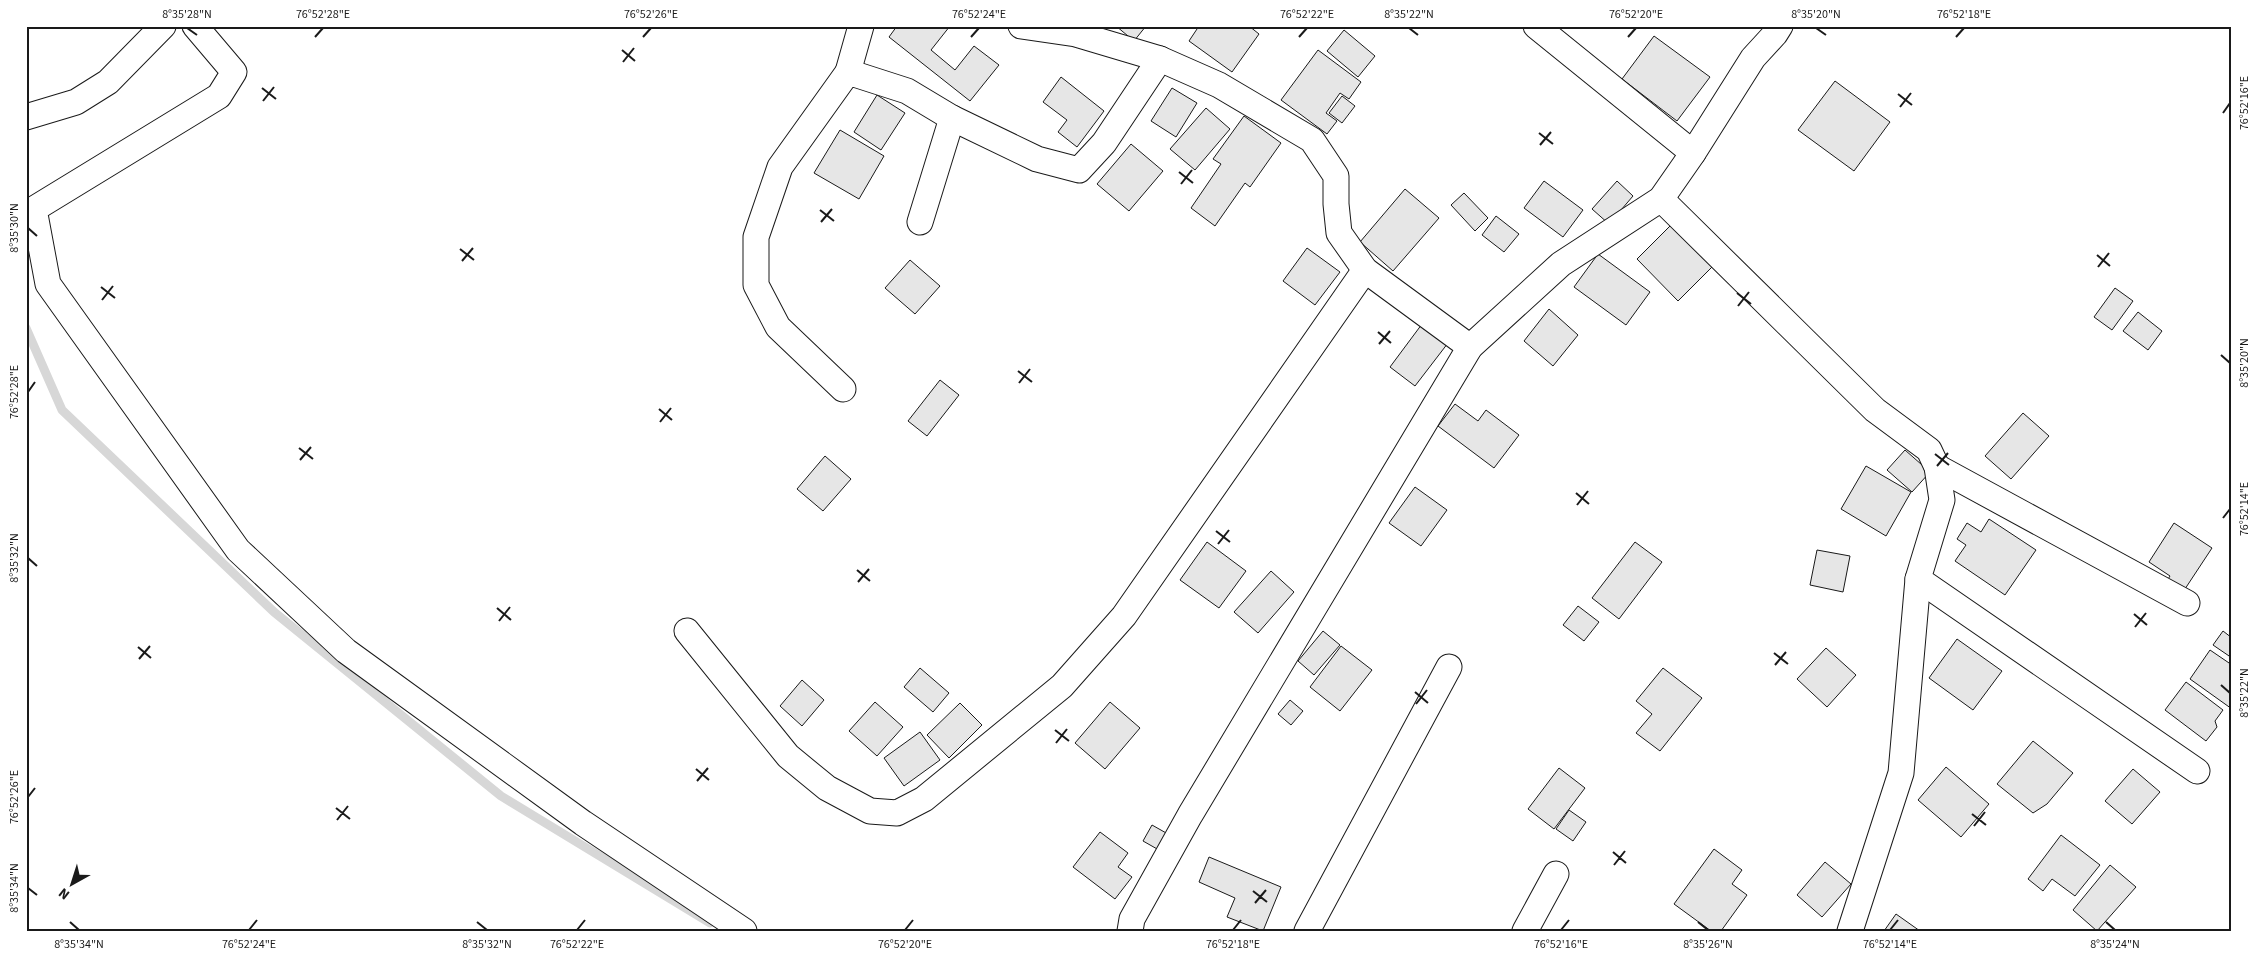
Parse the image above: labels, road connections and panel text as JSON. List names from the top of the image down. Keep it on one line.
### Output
{"north":"bottom left","coordinates":["8°35'28\"N","76°52'28\"E","76°52'26\"E","76°52'24\"E","76°52'22\"E","8°35'22\"N","76°52'20\"E","8°35'20\"N","76°52'18\"E","76°52'16\"E","8°35'30\"N","76°52'14\"E","8°35'32\"N","8°35'34\"N","8°35'26\"N","8°35'24\"N"]}
